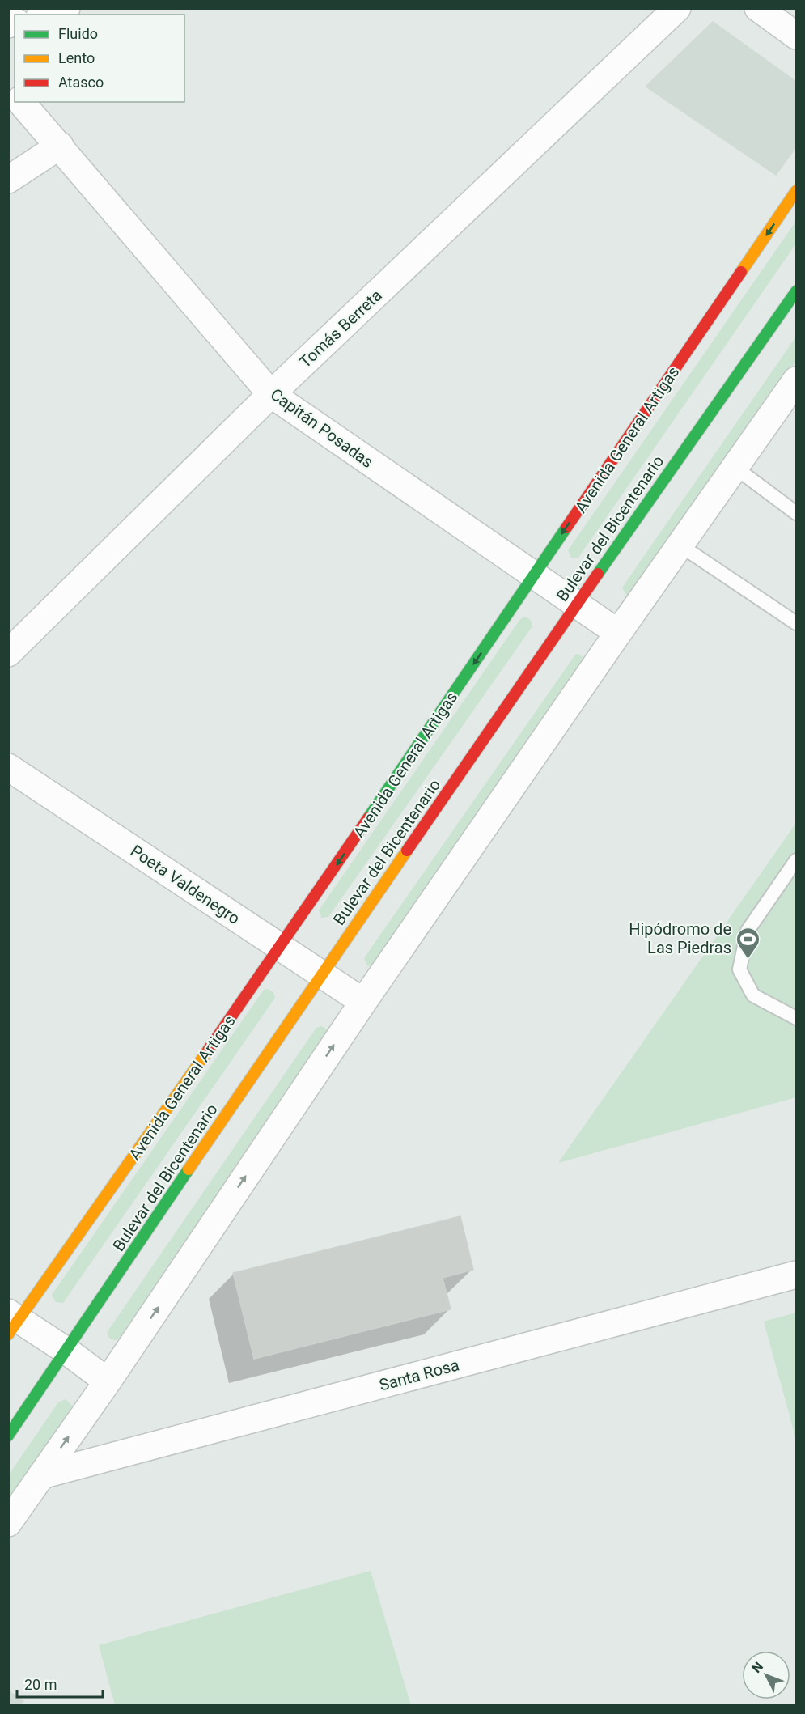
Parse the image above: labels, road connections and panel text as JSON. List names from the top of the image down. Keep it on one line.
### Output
{"streets":{"street":["Tomás Berreta","Capitán Posadas","Avenida General Artigas","Bulevar del Bicentenario","Poeta Valdenegro","Santa Rosa"]},"crossings":[["Tomás Berreta","Capitán Posadas"],["Capitán Posadas","Avenida General Artigas"],["Capitán Posadas","Bulevar del Bicentenario"],["Avenida General Artigas","Poeta Valdenegro"],["Bulevar del Bicentenario","Poeta Valdenegro"]],"one_way":["Avenida General Artigas"],"places":{"sports":["Hipódromo de Las Piedras"]},"legend":["Fluido","Lento","Atasco"],"scale_bar":"20 m","north":"top left"}
